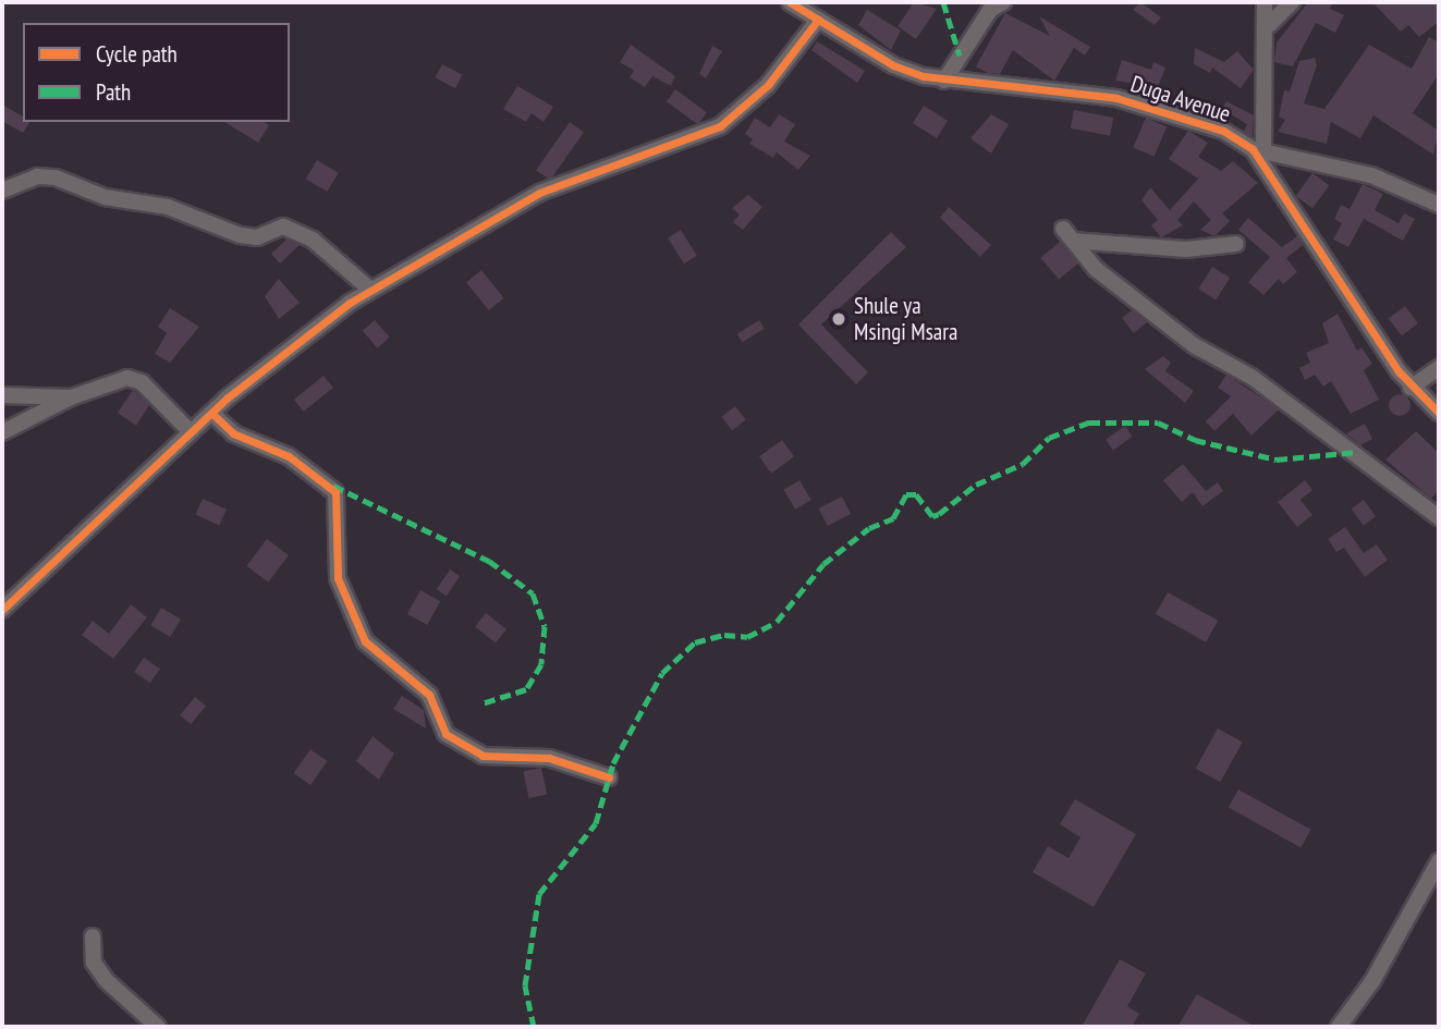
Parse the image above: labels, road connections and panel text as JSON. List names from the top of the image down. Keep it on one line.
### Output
{"streets":{"street":["Duga Avenue"]},"places":["Shule ya Msingi Msara"],"legend":["Cycle path","Path"]}
